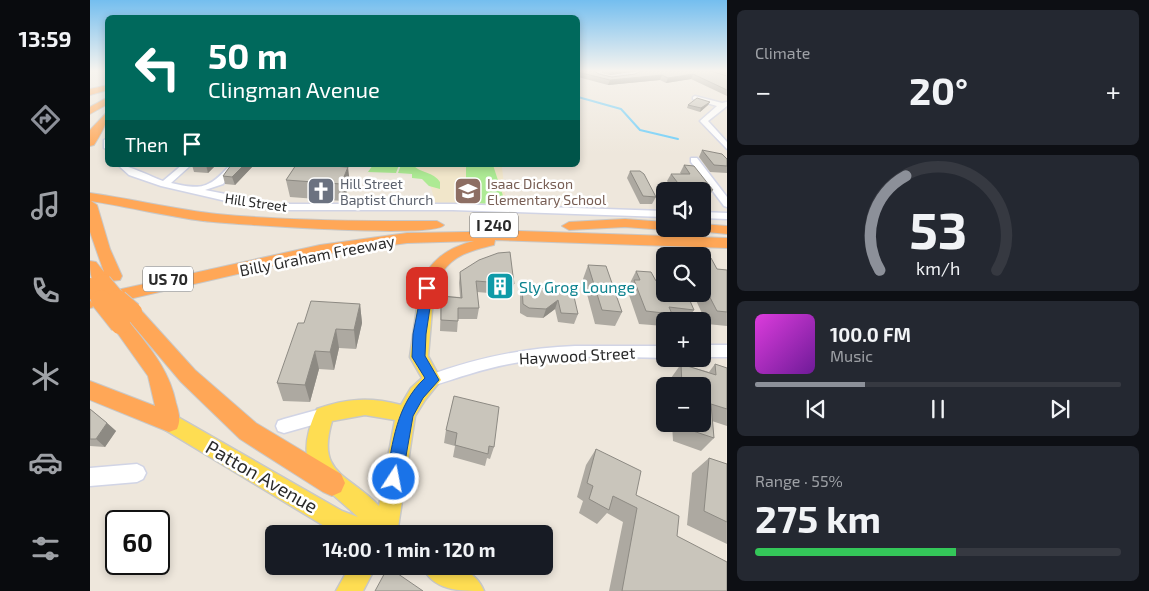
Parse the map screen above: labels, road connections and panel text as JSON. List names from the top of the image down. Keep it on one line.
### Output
{"streets":{"highway":["I 240","Billy Graham Freeway","US 70"],"main road":["Patton Avenue"],"street":["Hill Street","Haywood Street"]},"crossings":[["Billy Graham Freeway","US 70"]],"places":{"church":["Hill Street Baptist Church"],"school or university":["Isaac Dickson Elementary School"],"building":["Sly Grog Lounge"]},"page":{"tabs":"13:59","tile":["Climate",["Range · 55%","275 km"]],"turn":["50 m","Clingman Avenue"],"heat":["−","20°","+"],"then":"Then","map_buttons":["+","−"],"song":["100.0 FM","Music"],"limit":"60","trip":"14:00 · 1 min · 120 m","gauge":["53","km/h"]}}
